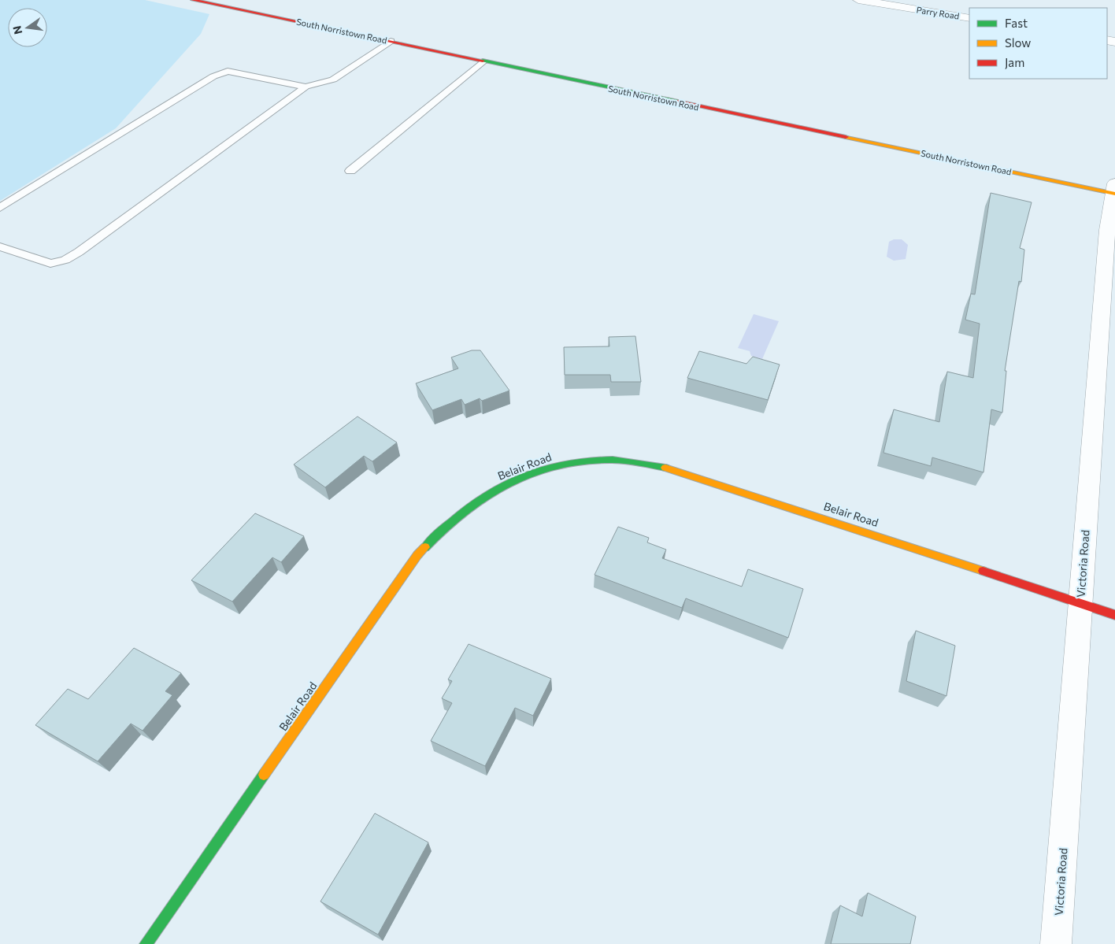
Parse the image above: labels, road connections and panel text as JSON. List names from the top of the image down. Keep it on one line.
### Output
{"streets":{"street":["Parry Road","South Norristown Road","Belair Road","Victoria Road"]},"crossings":[["South Norristown Road","Victoria Road"],["Belair Road","Victoria Road"]],"legend":["Fast","Slow","Jam"],"north":"left"}
